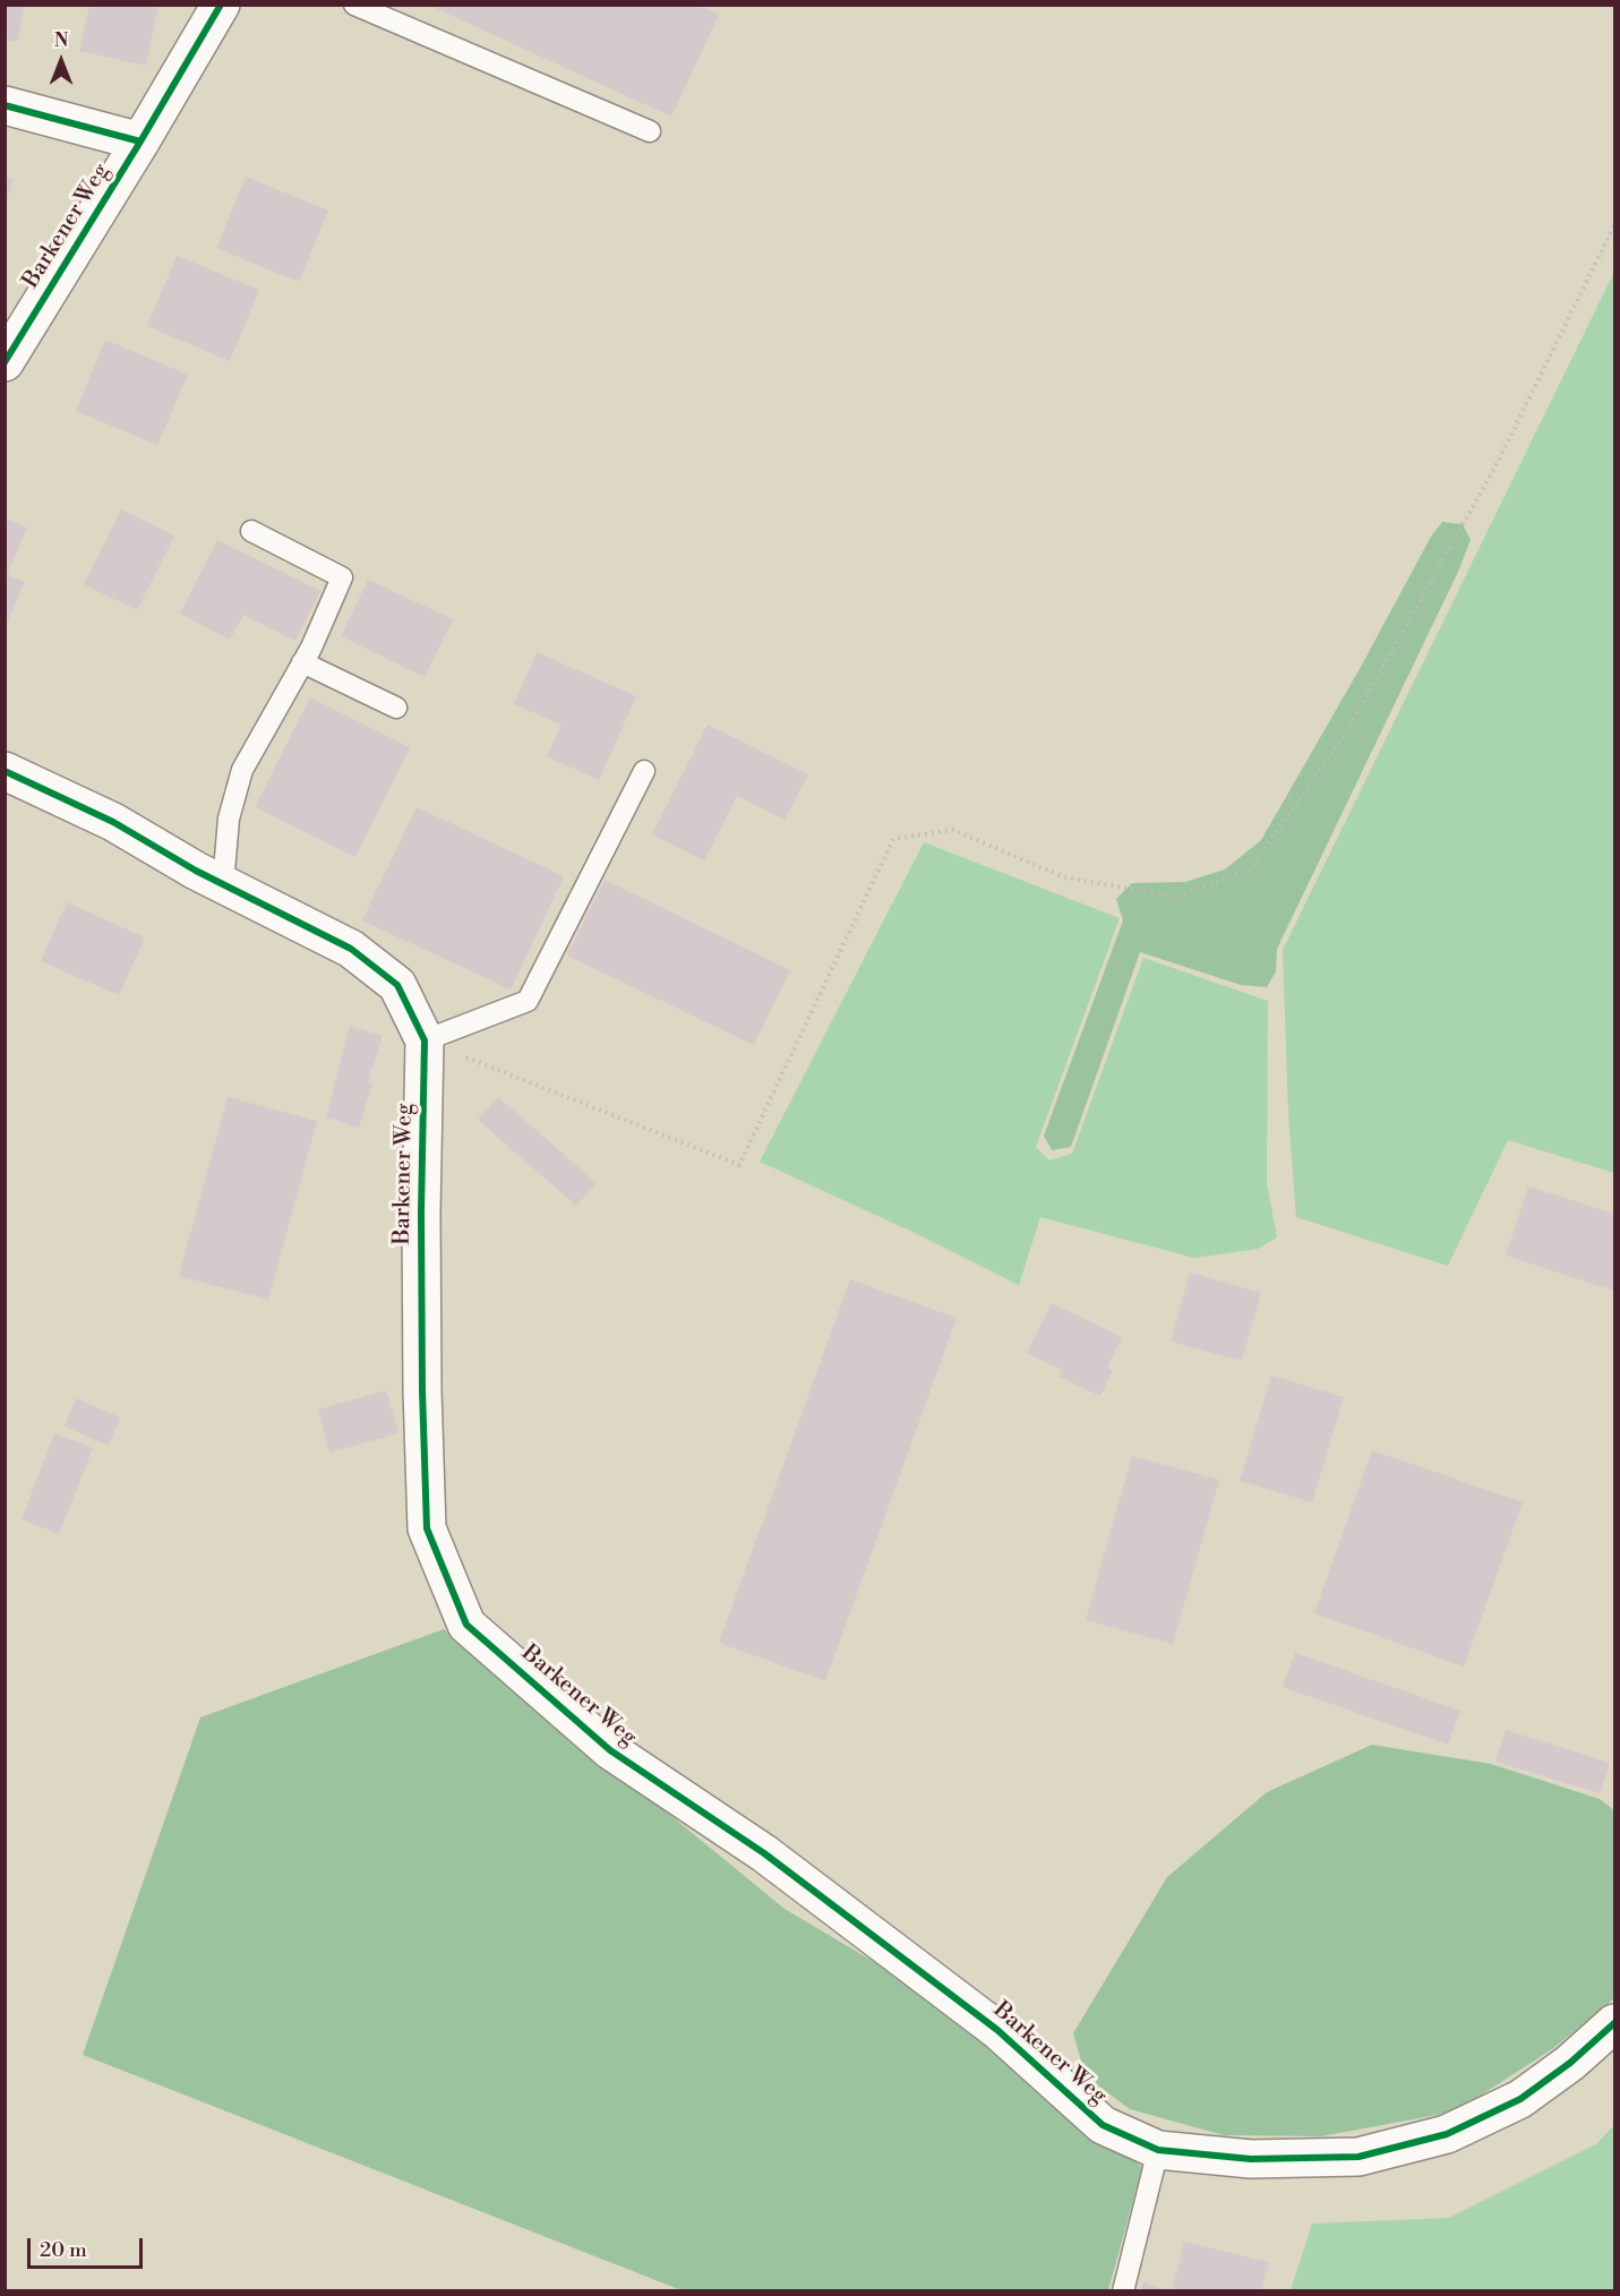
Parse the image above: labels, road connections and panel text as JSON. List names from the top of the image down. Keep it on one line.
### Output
{"streets":{"street":["Barkener Weg"]},"scale_bar":"20 m","north":"top"}
